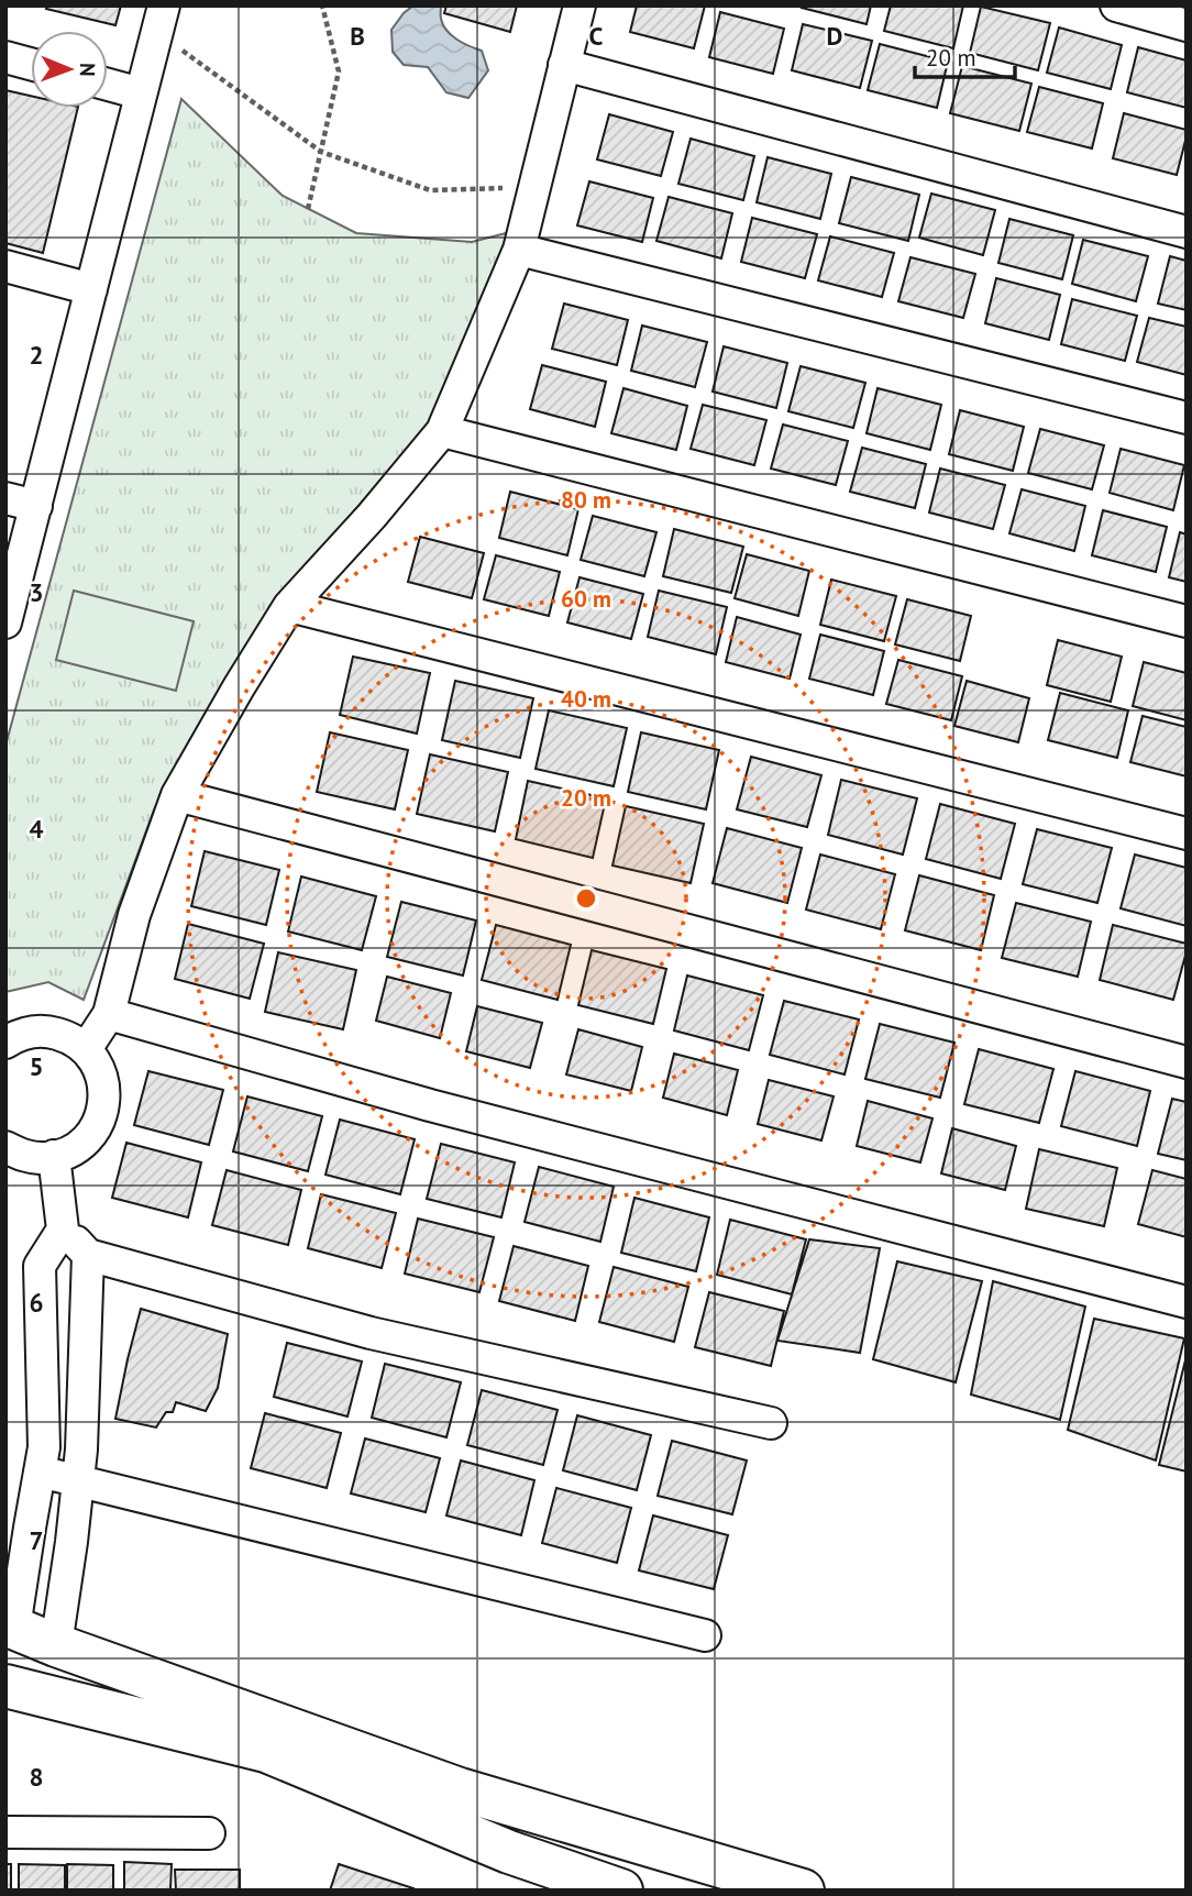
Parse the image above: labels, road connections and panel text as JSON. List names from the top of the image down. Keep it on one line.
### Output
{"scale_bar":"20 m","north":"right","grid":{"columns":["B","C","D"],"rows":["2","3","4","5","6","7","8"]},"rings":["80 m","60 m","40 m","20 m"]}
